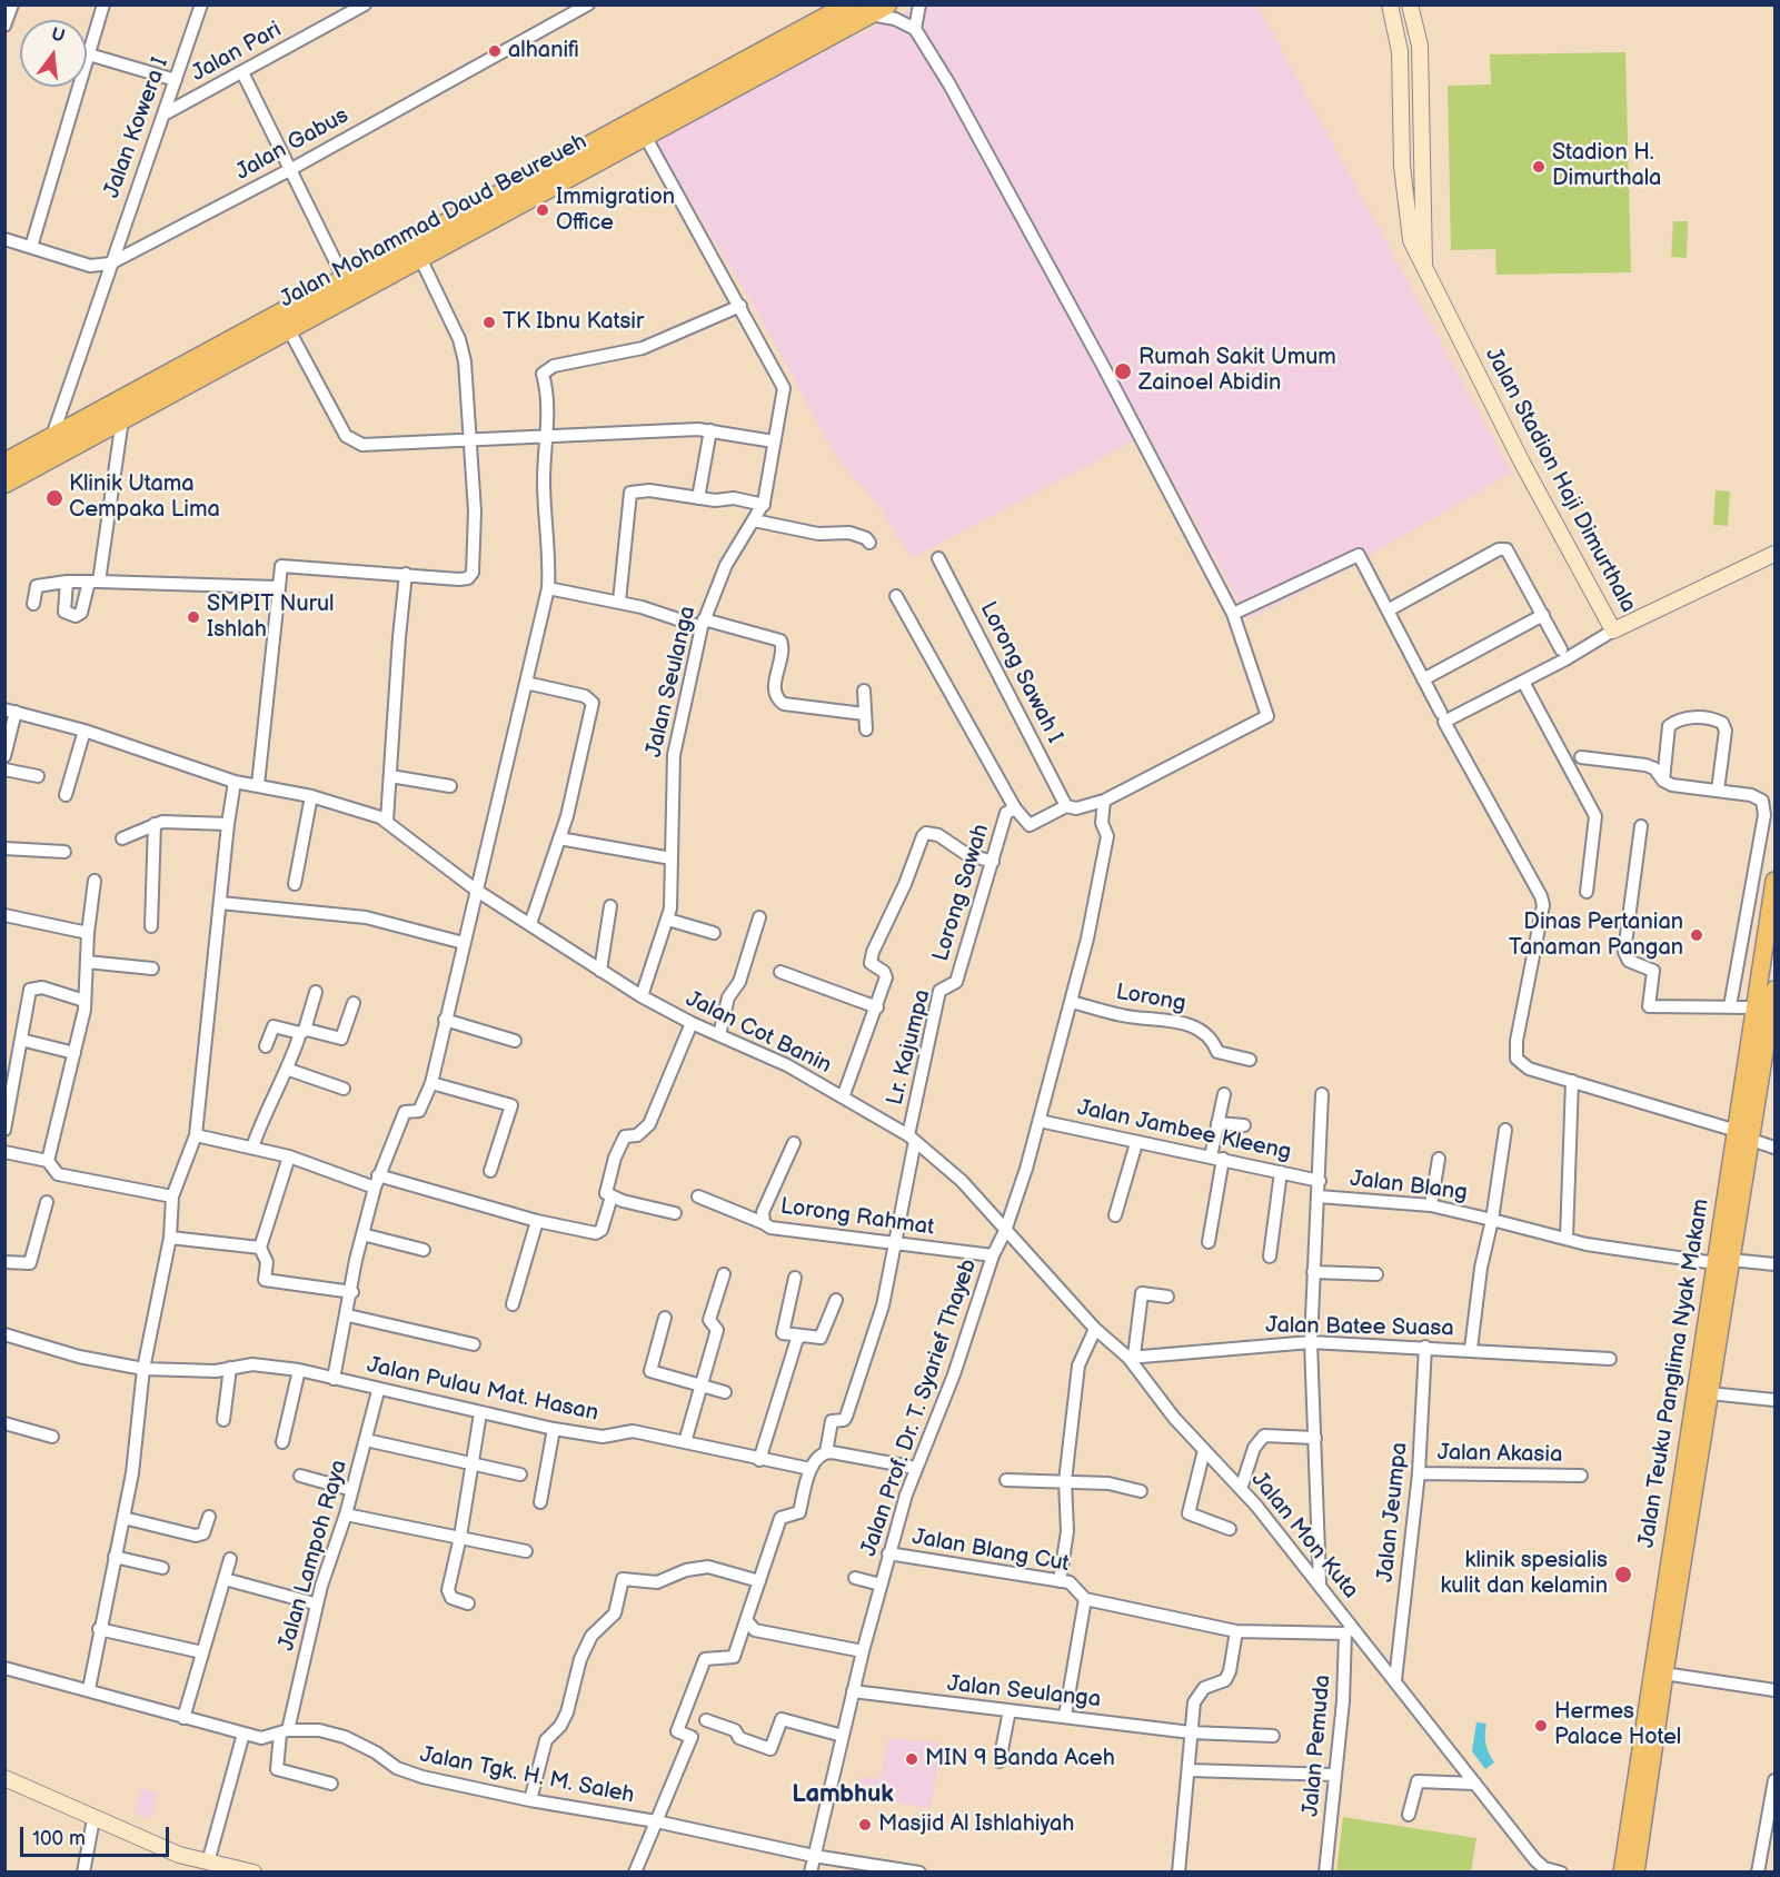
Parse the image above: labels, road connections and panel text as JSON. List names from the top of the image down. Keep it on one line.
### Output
{"streets":{"highway":["Jalan Mohammad Daud Beureueh"],"main road":["Jalan Teuku Panglima Nyak Makam"],"street":["Jalan Pari","Jalan Kowera I","Jalan Gabus","Jalan Stadion Haji Dimurthala","Lorong Sawah I","Jalan Seulanga","Lorong Sawah","Lorong","Jalan Cot Banin","Lr. Kajumpa","Jalan Jambee Kleeng","Jalan Blang","Lorong Rahmat","Jalan Batee Suasa","Jalan Pulau Mat. Hasan","Jalan Prof. Dr. T. Syarief Thayeb","Jalan Akasia","Jalan Jeumpa","Jalan Mon Kuta","Jalan Blang Cut","Jalan Lampoh Raya","Jalan Pemuda","Jalan Tgk. H. M. Saleh"]},"crossings":[["Jalan Pari","Jalan Kowera I"],["Jalan Kowera I","Jalan Gabus"],["Jalan Kowera I","Jalan Mohammad Daud Beureueh"],["Lorong Sawah I","Lorong Sawah"],["Jalan Seulanga","Jalan Cot Banin"],["Jalan Seulanga","Jalan Prof. Dr. T. Syarief Thayeb"],["Lorong Sawah","Lr. Kajumpa"],["Lorong Sawah","Jalan Prof. Dr. T. Syarief Thayeb"],["Lorong","Jalan Prof. Dr. T. Syarief Thayeb"],["Jalan Cot Banin","Lr. Kajumpa"],["Jalan Cot Banin","Jalan Prof. Dr. T. Syarief Thayeb"],["Jalan Cot Banin","Jalan Mon Kuta"],["Lr. Kajumpa","Lorong Rahmat"],["Jalan Jambee Kleeng","Jalan Prof. Dr. T. Syarief Thayeb"],["Jalan Blang","Jalan Batee Suasa"],["Lorong Rahmat","Jalan Prof. Dr. T. Syarief Thayeb"],["Jalan Batee Suasa","Jalan Jeumpa"],["Jalan Batee Suasa","Jalan Mon Kuta"],["Jalan Pulau Mat. Hasan","Jalan Lampoh Raya"],["Jalan Prof. Dr. T. Syarief Thayeb","Jalan Mon Kuta"],["Jalan Prof. Dr. T. Syarief Thayeb","Jalan Blang Cut"],["Jalan Prof. Dr. T. Syarief Thayeb","Jalan Tgk. H. M. Saleh"],["Jalan Akasia","Jalan Jeumpa"],["Jalan Jeumpa","Jalan Mon Kuta"],["Jalan Mon Kuta","Jalan Blang Cut"],["Jalan Mon Kuta","Jalan Pemuda"],["Jalan Blang Cut","Jalan Pemuda"],["Jalan Lampoh Raya","Jalan Tgk. H. M. Saleh"]],"districts":["Lambhuk"],"places":["alhanifi","Stadion H. Dimurthala","Immigration Office","TK Ibnu Katsir","Rumah Sakit Umum Zainoel Abidin","Klinik Utama Cempaka Lima","SMPIT Nurul Ishlah","Dinas Pertanian Tanaman Pangan","klinik spesialis kulit dan kelamin","Hermes Palace Hotel","MIN 9 Banda Aceh","Masjid Al Ishlahiyah"],"scale_bar":"100 m","north":"top"}
